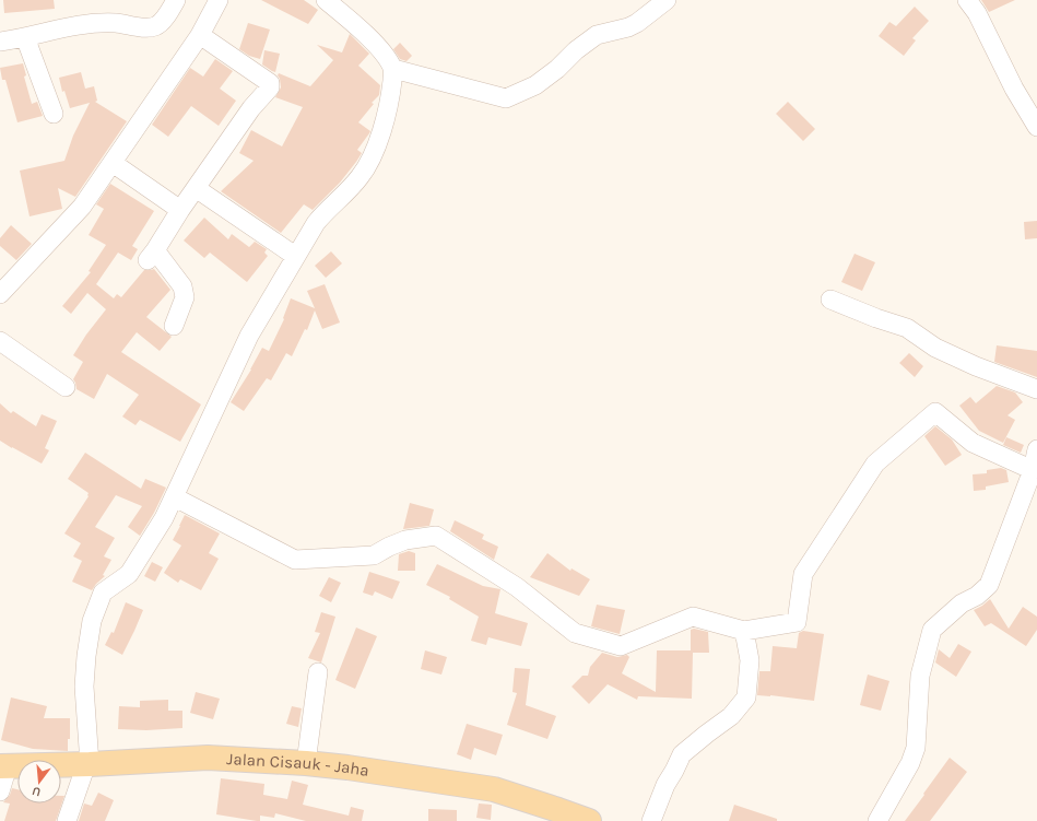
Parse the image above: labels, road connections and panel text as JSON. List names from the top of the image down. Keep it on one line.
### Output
{"streets":{"main road":["Jalan Cisauk - Jaha"]},"north":"bottom"}
